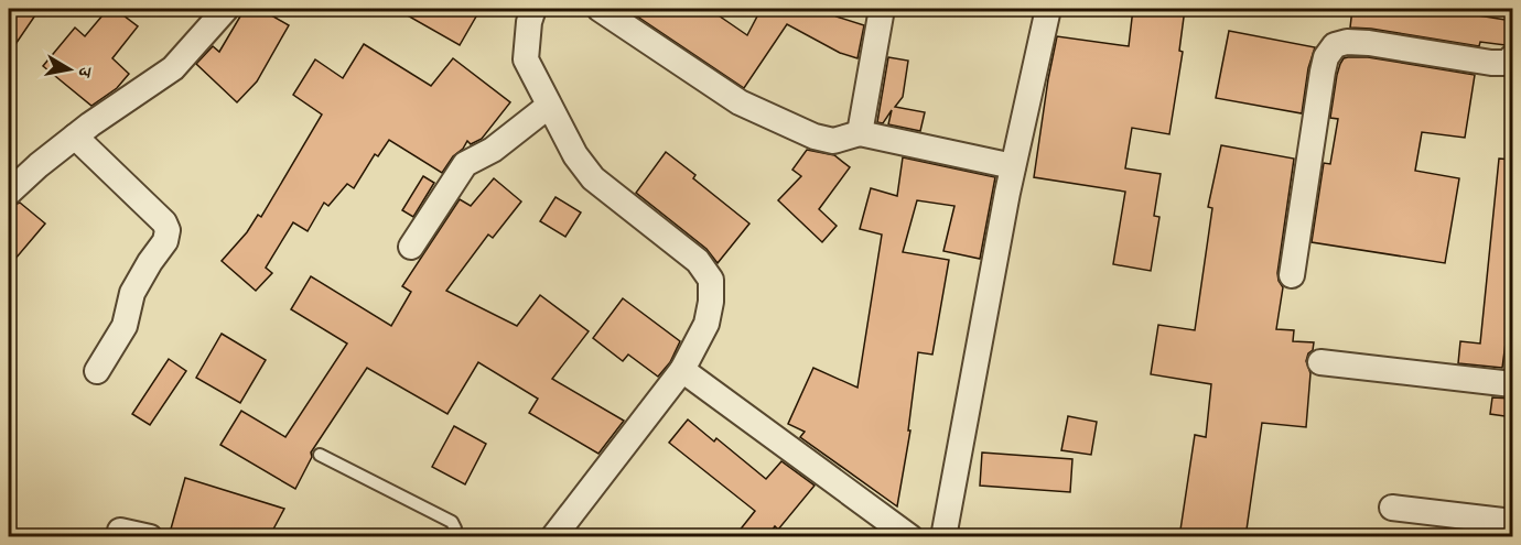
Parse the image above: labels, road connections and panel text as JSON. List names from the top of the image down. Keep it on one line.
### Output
{"north":"right"}
